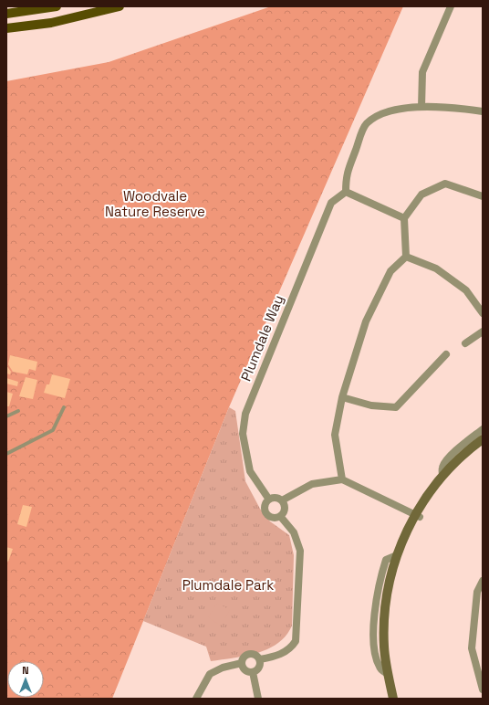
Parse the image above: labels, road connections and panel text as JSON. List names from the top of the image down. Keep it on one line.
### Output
{"streets":{"street":["Plumdale Way"]},"parks":["Woodvale Nature Reserve","Plumdale Park"],"north":"top"}
